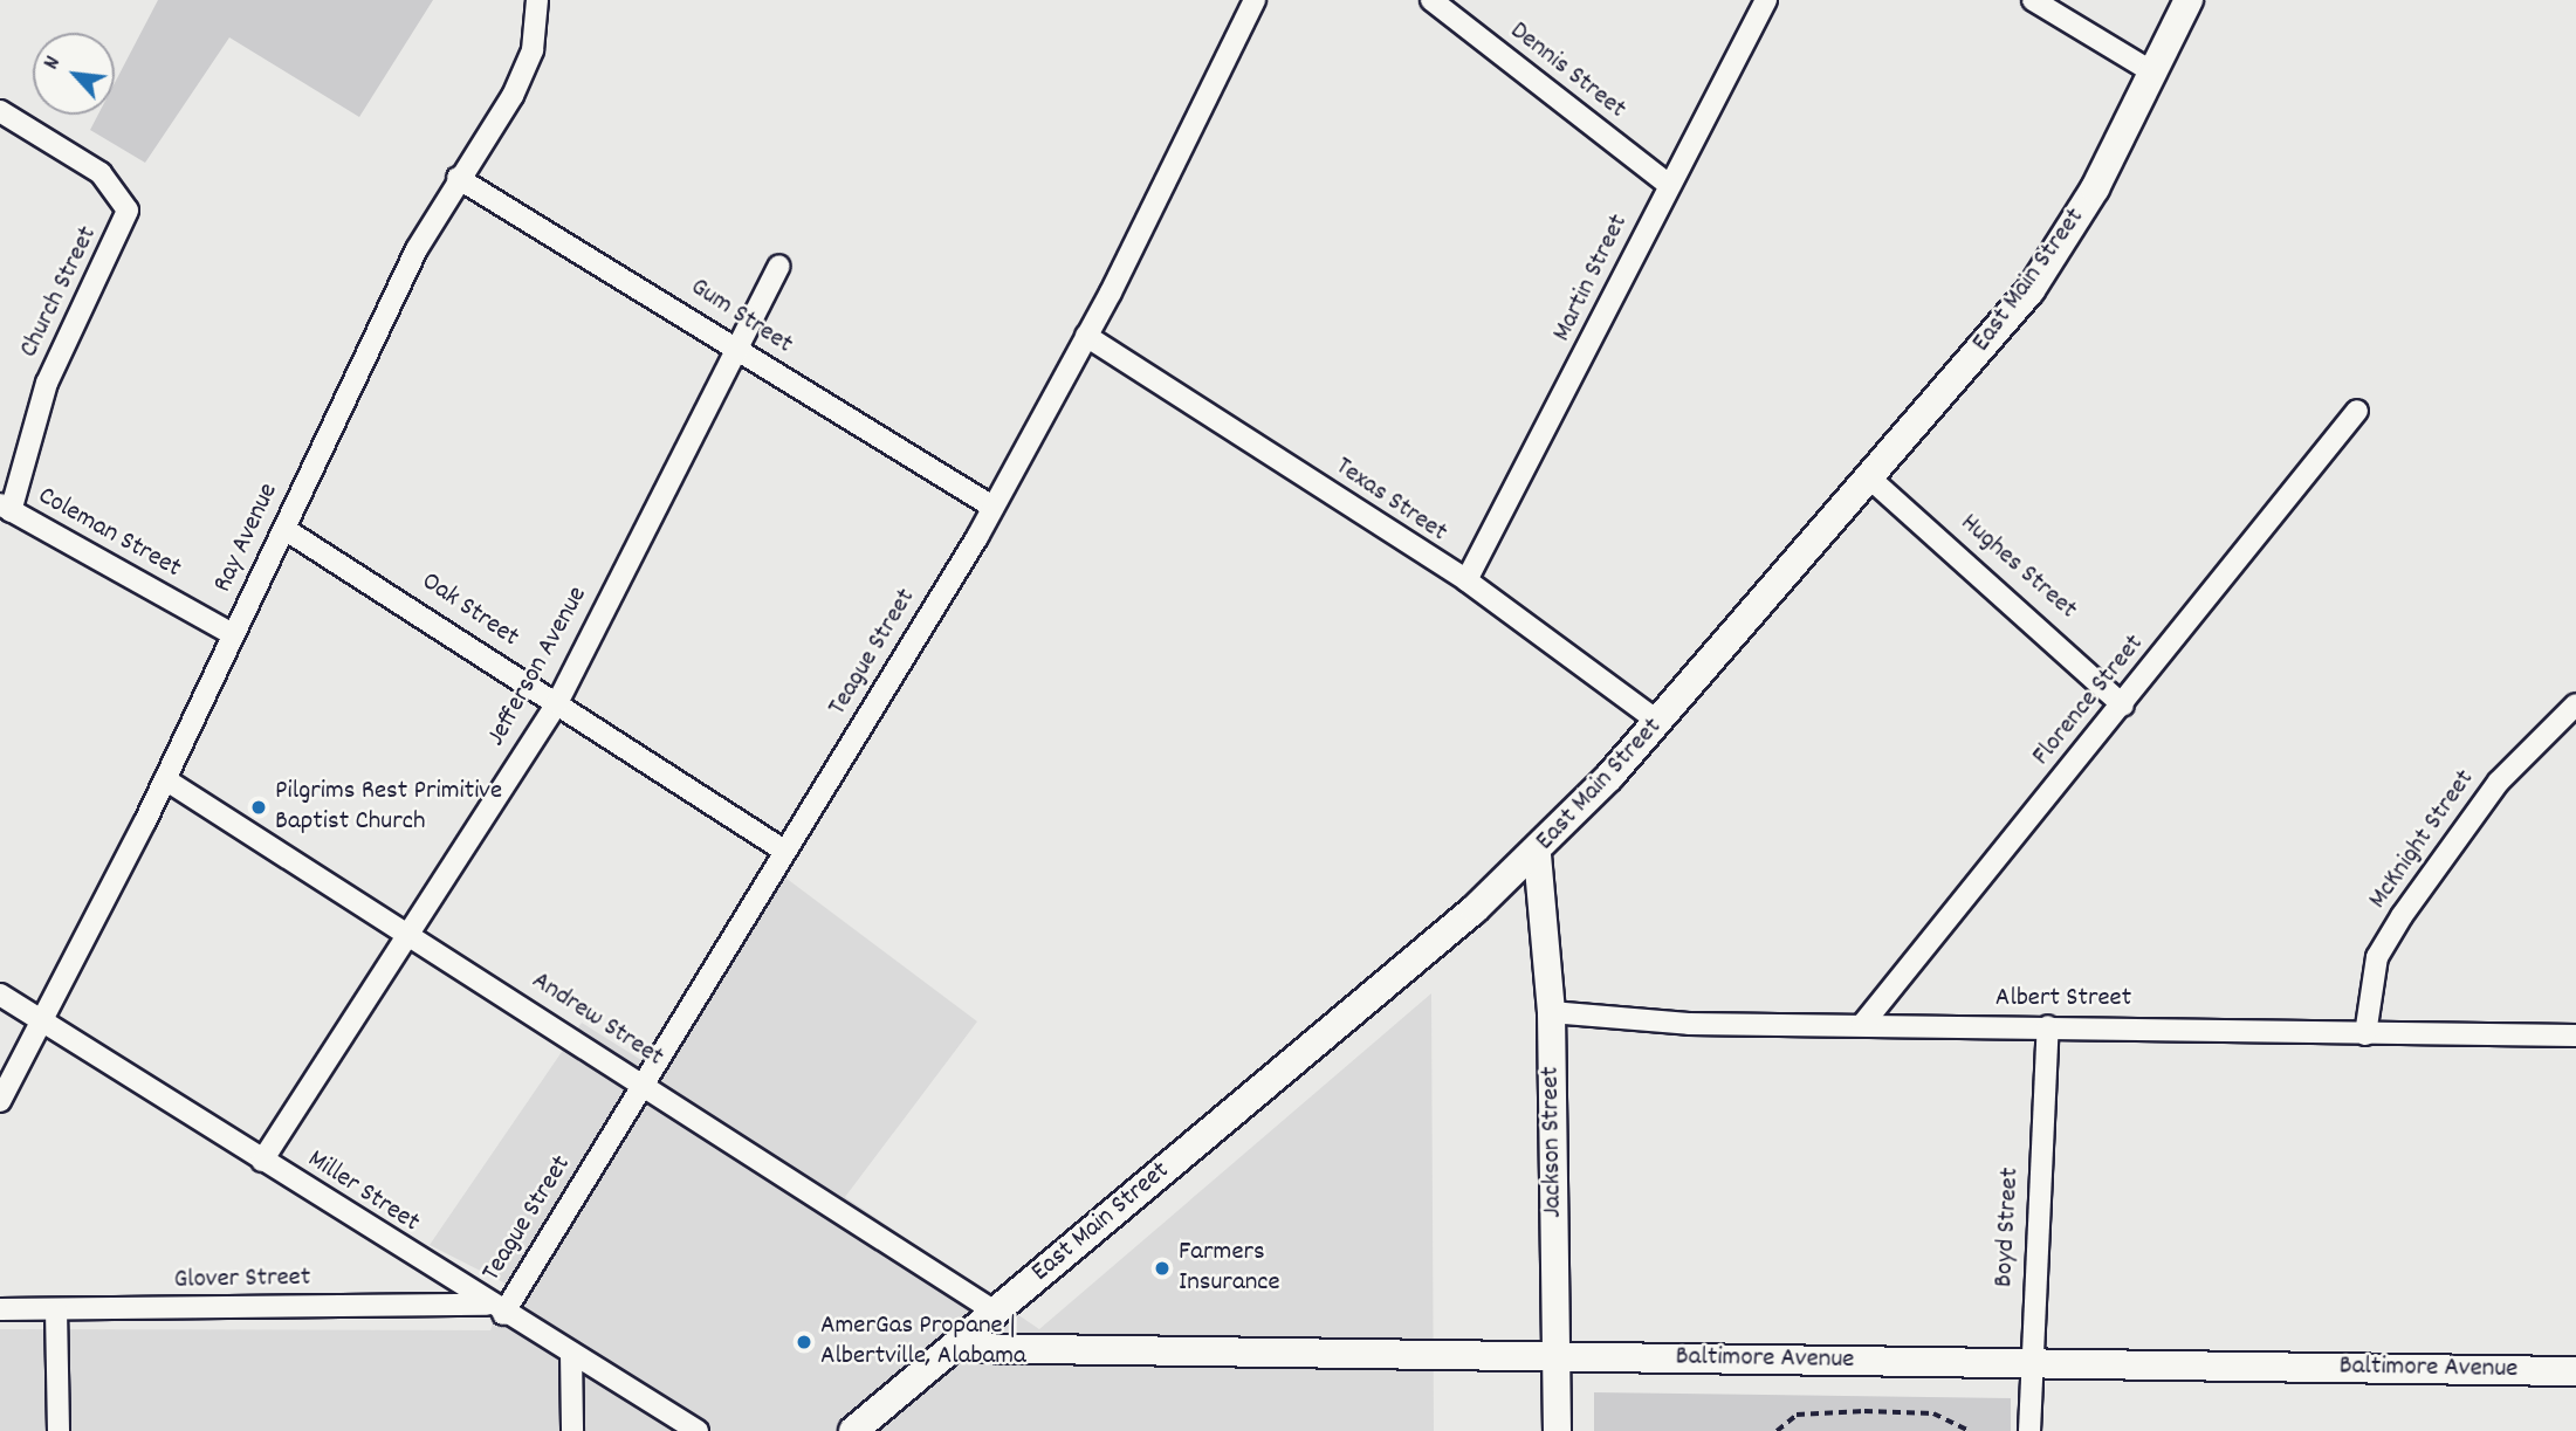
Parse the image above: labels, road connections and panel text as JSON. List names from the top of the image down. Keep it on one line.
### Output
{"streets":{"main road":["East Main Street","Baltimore Avenue"],"street":["Dennis Street","Martin Street","Church Street","Gum Street","Texas Street","Coleman Street","Ray Avenue","Hughes Street","Oak Street","Teague Street","Jefferson Avenue","Florence Street","McKnight Street","Albert Street","Andrew Street","Jackson Street","Miller Street","Boyd Street","Glover Street"]},"crossings":[["Dennis Street","Martin Street"],["Martin Street","Texas Street"],["East Main Street","Texas Street"],["East Main Street","Hughes Street"],["East Main Street","Andrew Street"],["East Main Street","Jackson Street"],["East Main Street","Baltimore Avenue"],["Church Street","Coleman Street"],["Gum Street","Ray Avenue"],["Gum Street","Teague Street"],["Gum Street","Jefferson Avenue"],["Texas Street","Teague Street"],["Coleman Street","Ray Avenue"],["Ray Avenue","Oak Street"],["Ray Avenue","Andrew Street"],["Ray Avenue","Miller Street"],["Hughes Street","Florence Street"],["Oak Street","Teague Street"],["Oak Street","Jefferson Avenue"],["Teague Street","Andrew Street"],["Teague Street","Miller Street"],["Teague Street","Glover Street"],["Jefferson Avenue","Andrew Street"],["Jefferson Avenue","Miller Street"],["Florence Street","Albert Street"],["McKnight Street","Albert Street"],["Albert Street","Jackson Street"],["Albert Street","Boyd Street"],["Jackson Street","Baltimore Avenue"],["Miller Street","Glover Street"],["Boyd Street","Baltimore Avenue"]],"places":["Pilgrims Rest Primitive Baptist Church","Farmers Insurance","AmerGas Propane | Albertville, Alabama"],"north":"top left"}
